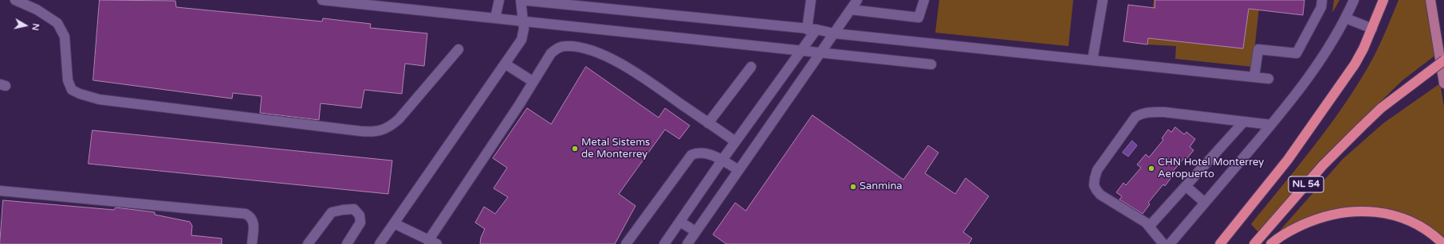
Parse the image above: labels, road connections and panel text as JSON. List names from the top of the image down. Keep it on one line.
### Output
{"streets":{"highway":["NL 54"]},"places":["Metal Sistems de Monterrey","CHN Hotel Monterrey Aeropuerto","Sanmina"],"north":"right"}
